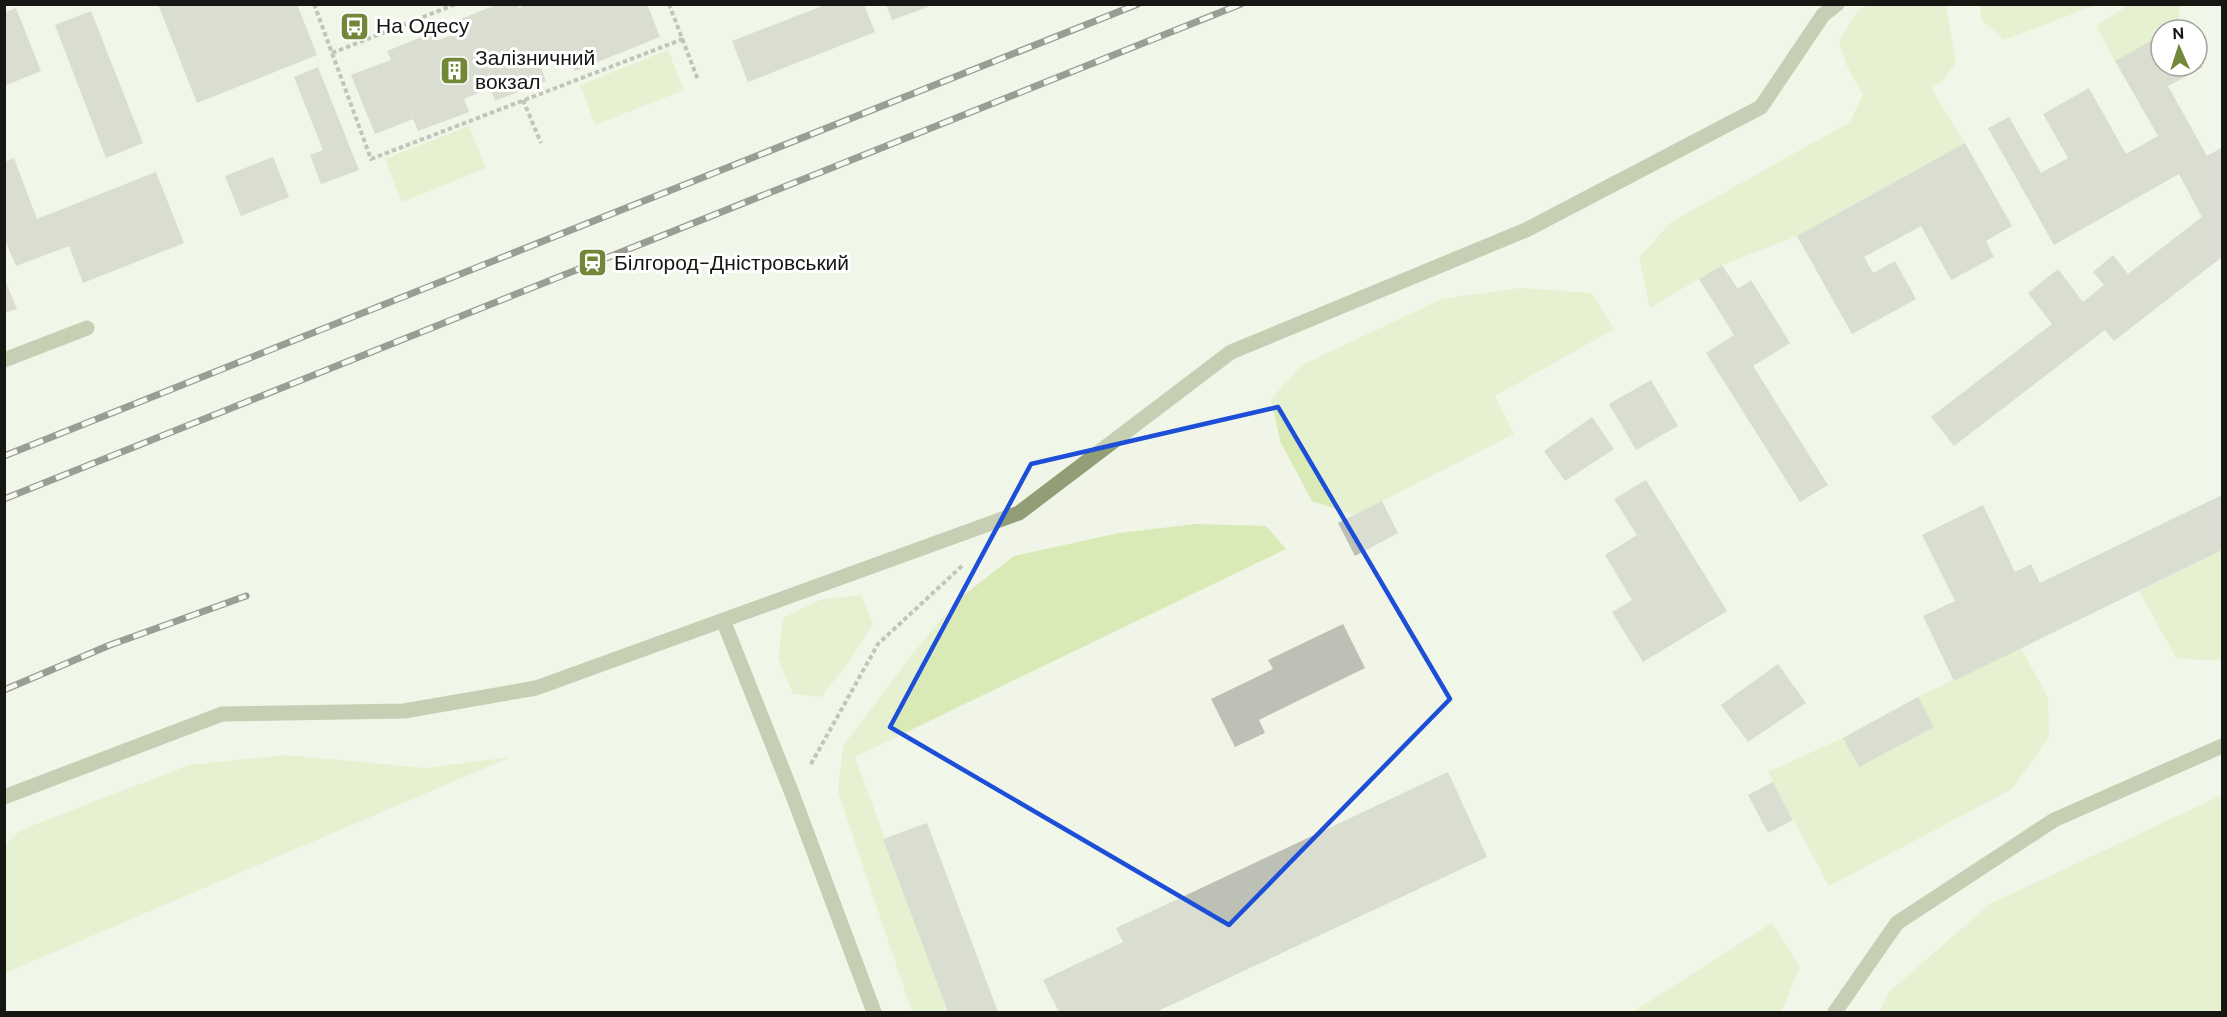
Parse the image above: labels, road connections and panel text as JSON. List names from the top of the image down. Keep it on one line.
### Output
{"places":{"bus stop":["На Одесу"],"building":["Залізничний вокзал"],"station":["Білгород-Дністровський"]},"north":"top"}
